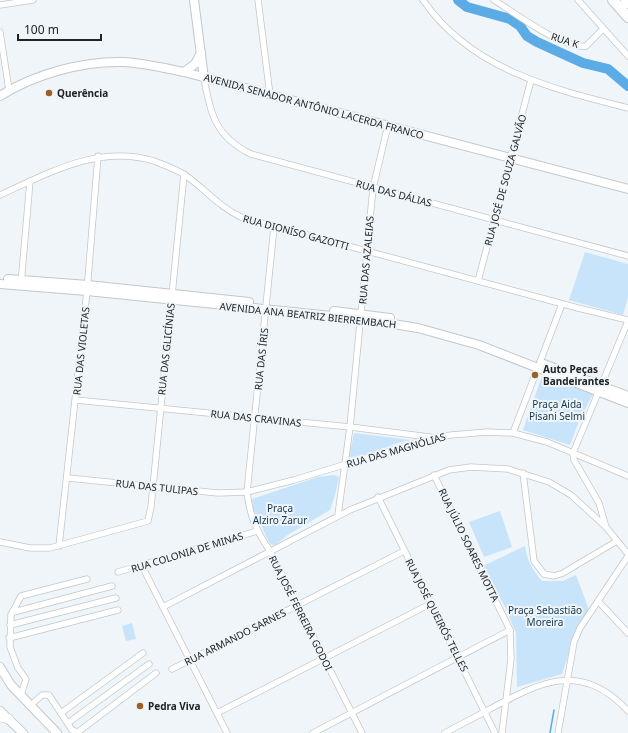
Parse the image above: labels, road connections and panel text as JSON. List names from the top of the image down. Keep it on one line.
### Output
{"streets":{"street":["RUA K","AVENIDA SENADOR ANTÔNIO LACERDA FRANCO","RUA JOSÉ DE SOUZA GALVÃO","RUA DAS DÁLIAS","RUA DIONÍSO GAZOTTI","RUA DAS AZALEIAS","AVENIDA ANA BEATRIZ BIERREMBACH","RUA DAS GLICÍNIAS","RUA DAS VIOLETAS","RUA DAS ÍRIS","RUA DAS CRAVINAS","RUA DAS MAGNÓLIAS","RUA DAS TULIPAS","RUA JÚLIO SOARES MOTTA","RUA COLONIA DE MINAS","RUA JOSÉ FERREIRA GODOI","RUA JOSÉ QUEIRÓS TELLES","RUA ARMANDO SARNES"]},"crossings":[["AVENIDA SENADOR ANTÔNIO LACERDA FRANCO","RUA JOSÉ DE SOUZA GALVÃO"],["AVENIDA SENADOR ANTÔNIO LACERDA FRANCO","RUA DAS DÁLIAS"],["AVENIDA SENADOR ANTÔNIO LACERDA FRANCO","RUA DAS AZALEIAS"],["RUA JOSÉ DE SOUZA GALVÃO","RUA DAS DÁLIAS"],["RUA JOSÉ DE SOUZA GALVÃO","RUA DIONÍSO GAZOTTI"],["RUA DAS DÁLIAS","RUA DAS AZALEIAS"],["RUA DIONÍSO GAZOTTI","RUA DAS AZALEIAS"],["RUA DIONÍSO GAZOTTI","RUA DAS GLICÍNIAS"],["RUA DIONÍSO GAZOTTI","RUA DAS VIOLETAS"],["RUA DIONÍSO GAZOTTI","RUA DAS ÍRIS"],["RUA DAS AZALEIAS","AVENIDA ANA BEATRIZ BIERREMBACH"],["RUA DAS AZALEIAS","RUA DAS CRAVINAS"],["RUA DAS AZALEIAS","RUA DAS MAGNÓLIAS"],["AVENIDA ANA BEATRIZ BIERREMBACH","RUA DAS GLICÍNIAS"],["AVENIDA ANA BEATRIZ BIERREMBACH","RUA DAS VIOLETAS"],["AVENIDA ANA BEATRIZ BIERREMBACH","RUA DAS ÍRIS"],["RUA DAS GLICÍNIAS","RUA DAS VIOLETAS"],["RUA DAS GLICÍNIAS","RUA DAS CRAVINAS"],["RUA DAS GLICÍNIAS","RUA DAS TULIPAS"],["RUA DAS VIOLETAS","RUA DAS CRAVINAS"],["RUA DAS VIOLETAS","RUA DAS TULIPAS"],["RUA DAS ÍRIS","RUA DAS CRAVINAS"],["RUA DAS ÍRIS","RUA DAS MAGNÓLIAS"],["RUA DAS ÍRIS","RUA DAS TULIPAS"],["RUA DAS ÍRIS","RUA JOSÉ FERREIRA GODOI"],["RUA DAS CRAVINAS","RUA DAS MAGNÓLIAS"],["RUA DAS MAGNÓLIAS","RUA DAS TULIPAS"],["RUA DAS MAGNÓLIAS","RUA JOSÉ FERREIRA GODOI"],["RUA DAS TULIPAS","RUA JOSÉ FERREIRA GODOI"],["RUA COLONIA DE MINAS","RUA JOSÉ FERREIRA GODOI"],["RUA JOSÉ FERREIRA GODOI","RUA ARMANDO SARNES"],["RUA JOSÉ QUEIRÓS TELLES","RUA ARMANDO SARNES"]],"parks":["Praça Aida Pisani Selmi","Praça Alziro Zarur","Praça Sebastião Moreira"],"places":["Querência","Auto Peças Bandeirantes","Pedra Viva"],"scale_bar":"100 m"}
